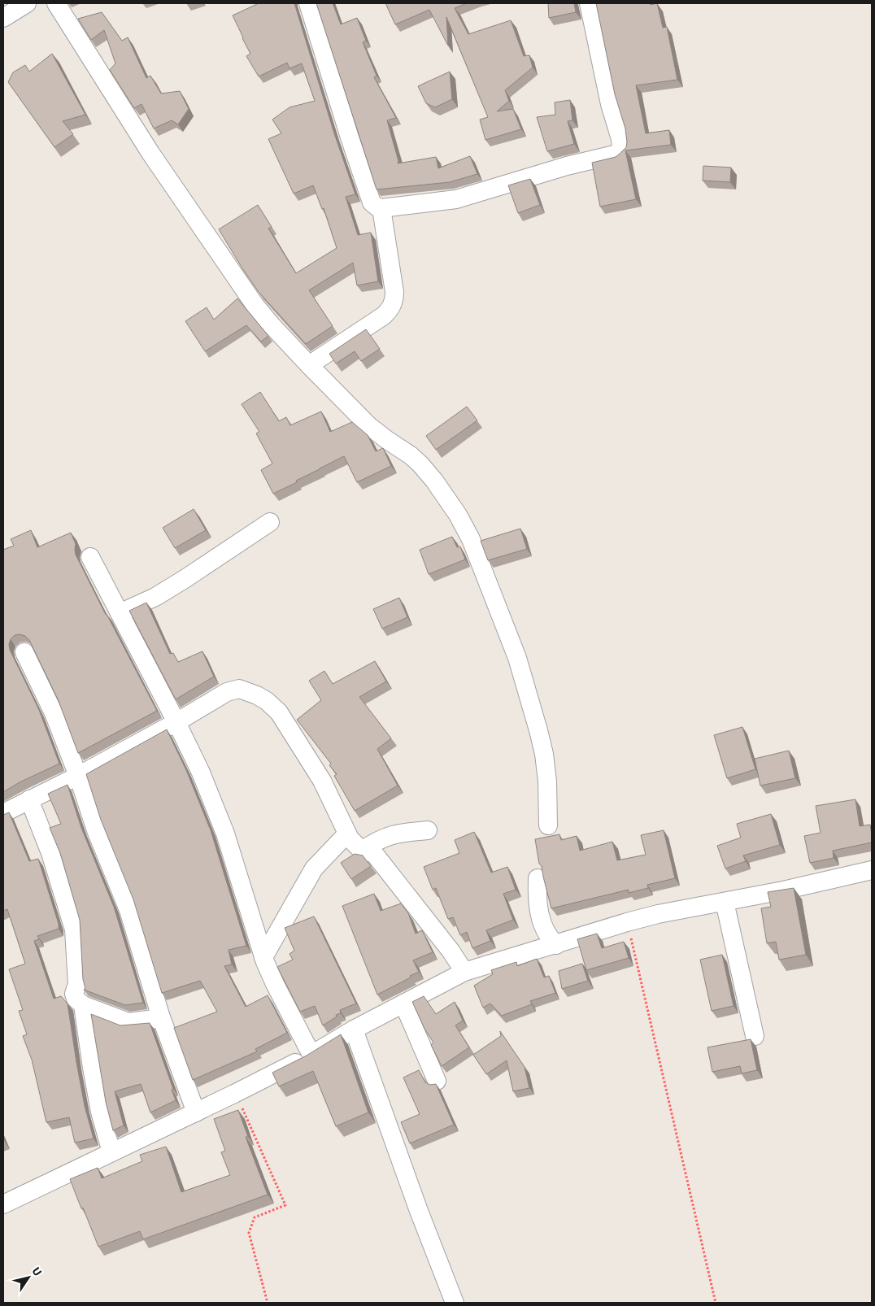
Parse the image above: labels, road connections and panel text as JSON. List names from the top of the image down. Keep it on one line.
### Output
{"north":"top right"}
